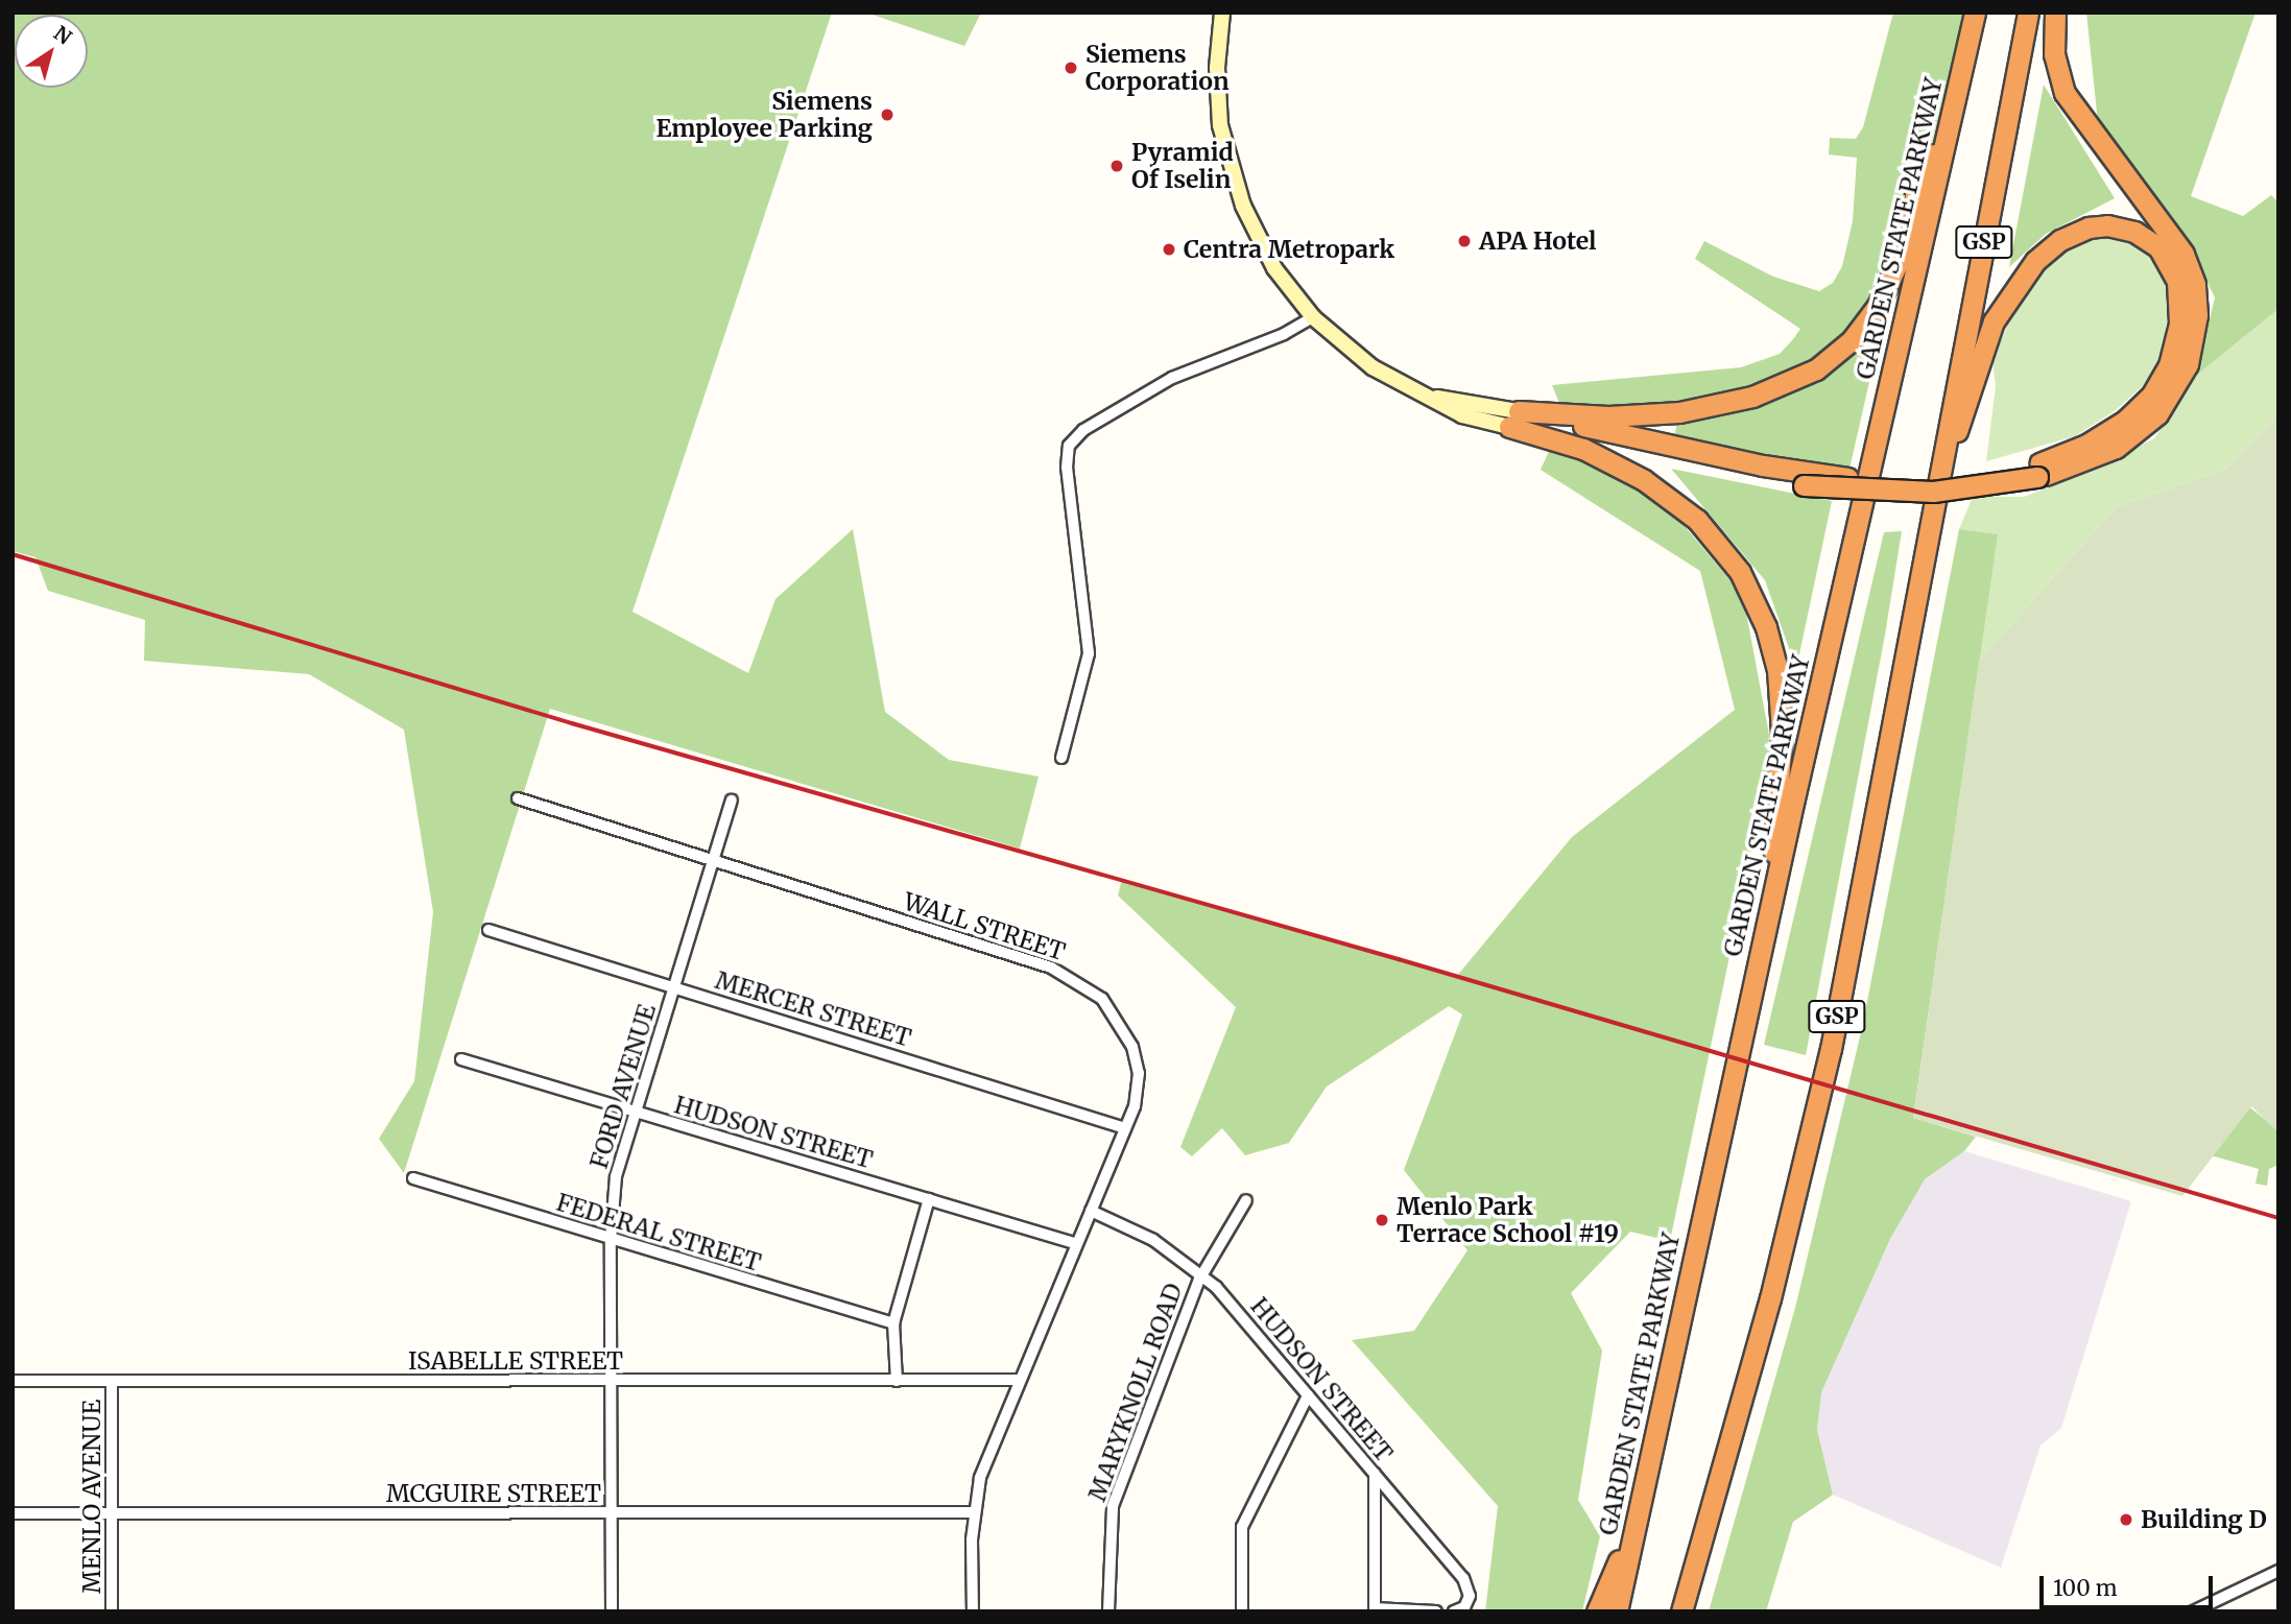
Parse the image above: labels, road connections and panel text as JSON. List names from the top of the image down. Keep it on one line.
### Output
{"streets":{"highway":["GARDEN STATE PARKWAY","GSP"],"street":["WALL STREET","MERCER STREET","FORD AVENUE","HUDSON STREET","FEDERAL STREET","ISABELLE STREET","MARYKNOLL ROAD","MCGUIRE STREET","MENLO AVENUE"]},"crossings":[["WALL STREET","MERCER STREET"],["WALL STREET","FORD AVENUE"],["WALL STREET","HUDSON STREET"],["WALL STREET","ISABELLE STREET"],["WALL STREET","MCGUIRE STREET"],["MERCER STREET","FORD AVENUE"],["FORD AVENUE","HUDSON STREET"],["FORD AVENUE","FEDERAL STREET"],["FORD AVENUE","ISABELLE STREET"],["FORD AVENUE","MCGUIRE STREET"],["HUDSON STREET","MARYKNOLL ROAD"],["ISABELLE STREET","MENLO AVENUE"],["MCGUIRE STREET","MENLO AVENUE"]],"places":["Siemens Corporation","Siemens Employee Parking","Pyramid Of Iselin","APA Hotel","Centra Metropark","Menlo Park Terrace School #19","Building D"],"scale_bar":"100 m","north":"top right"}
